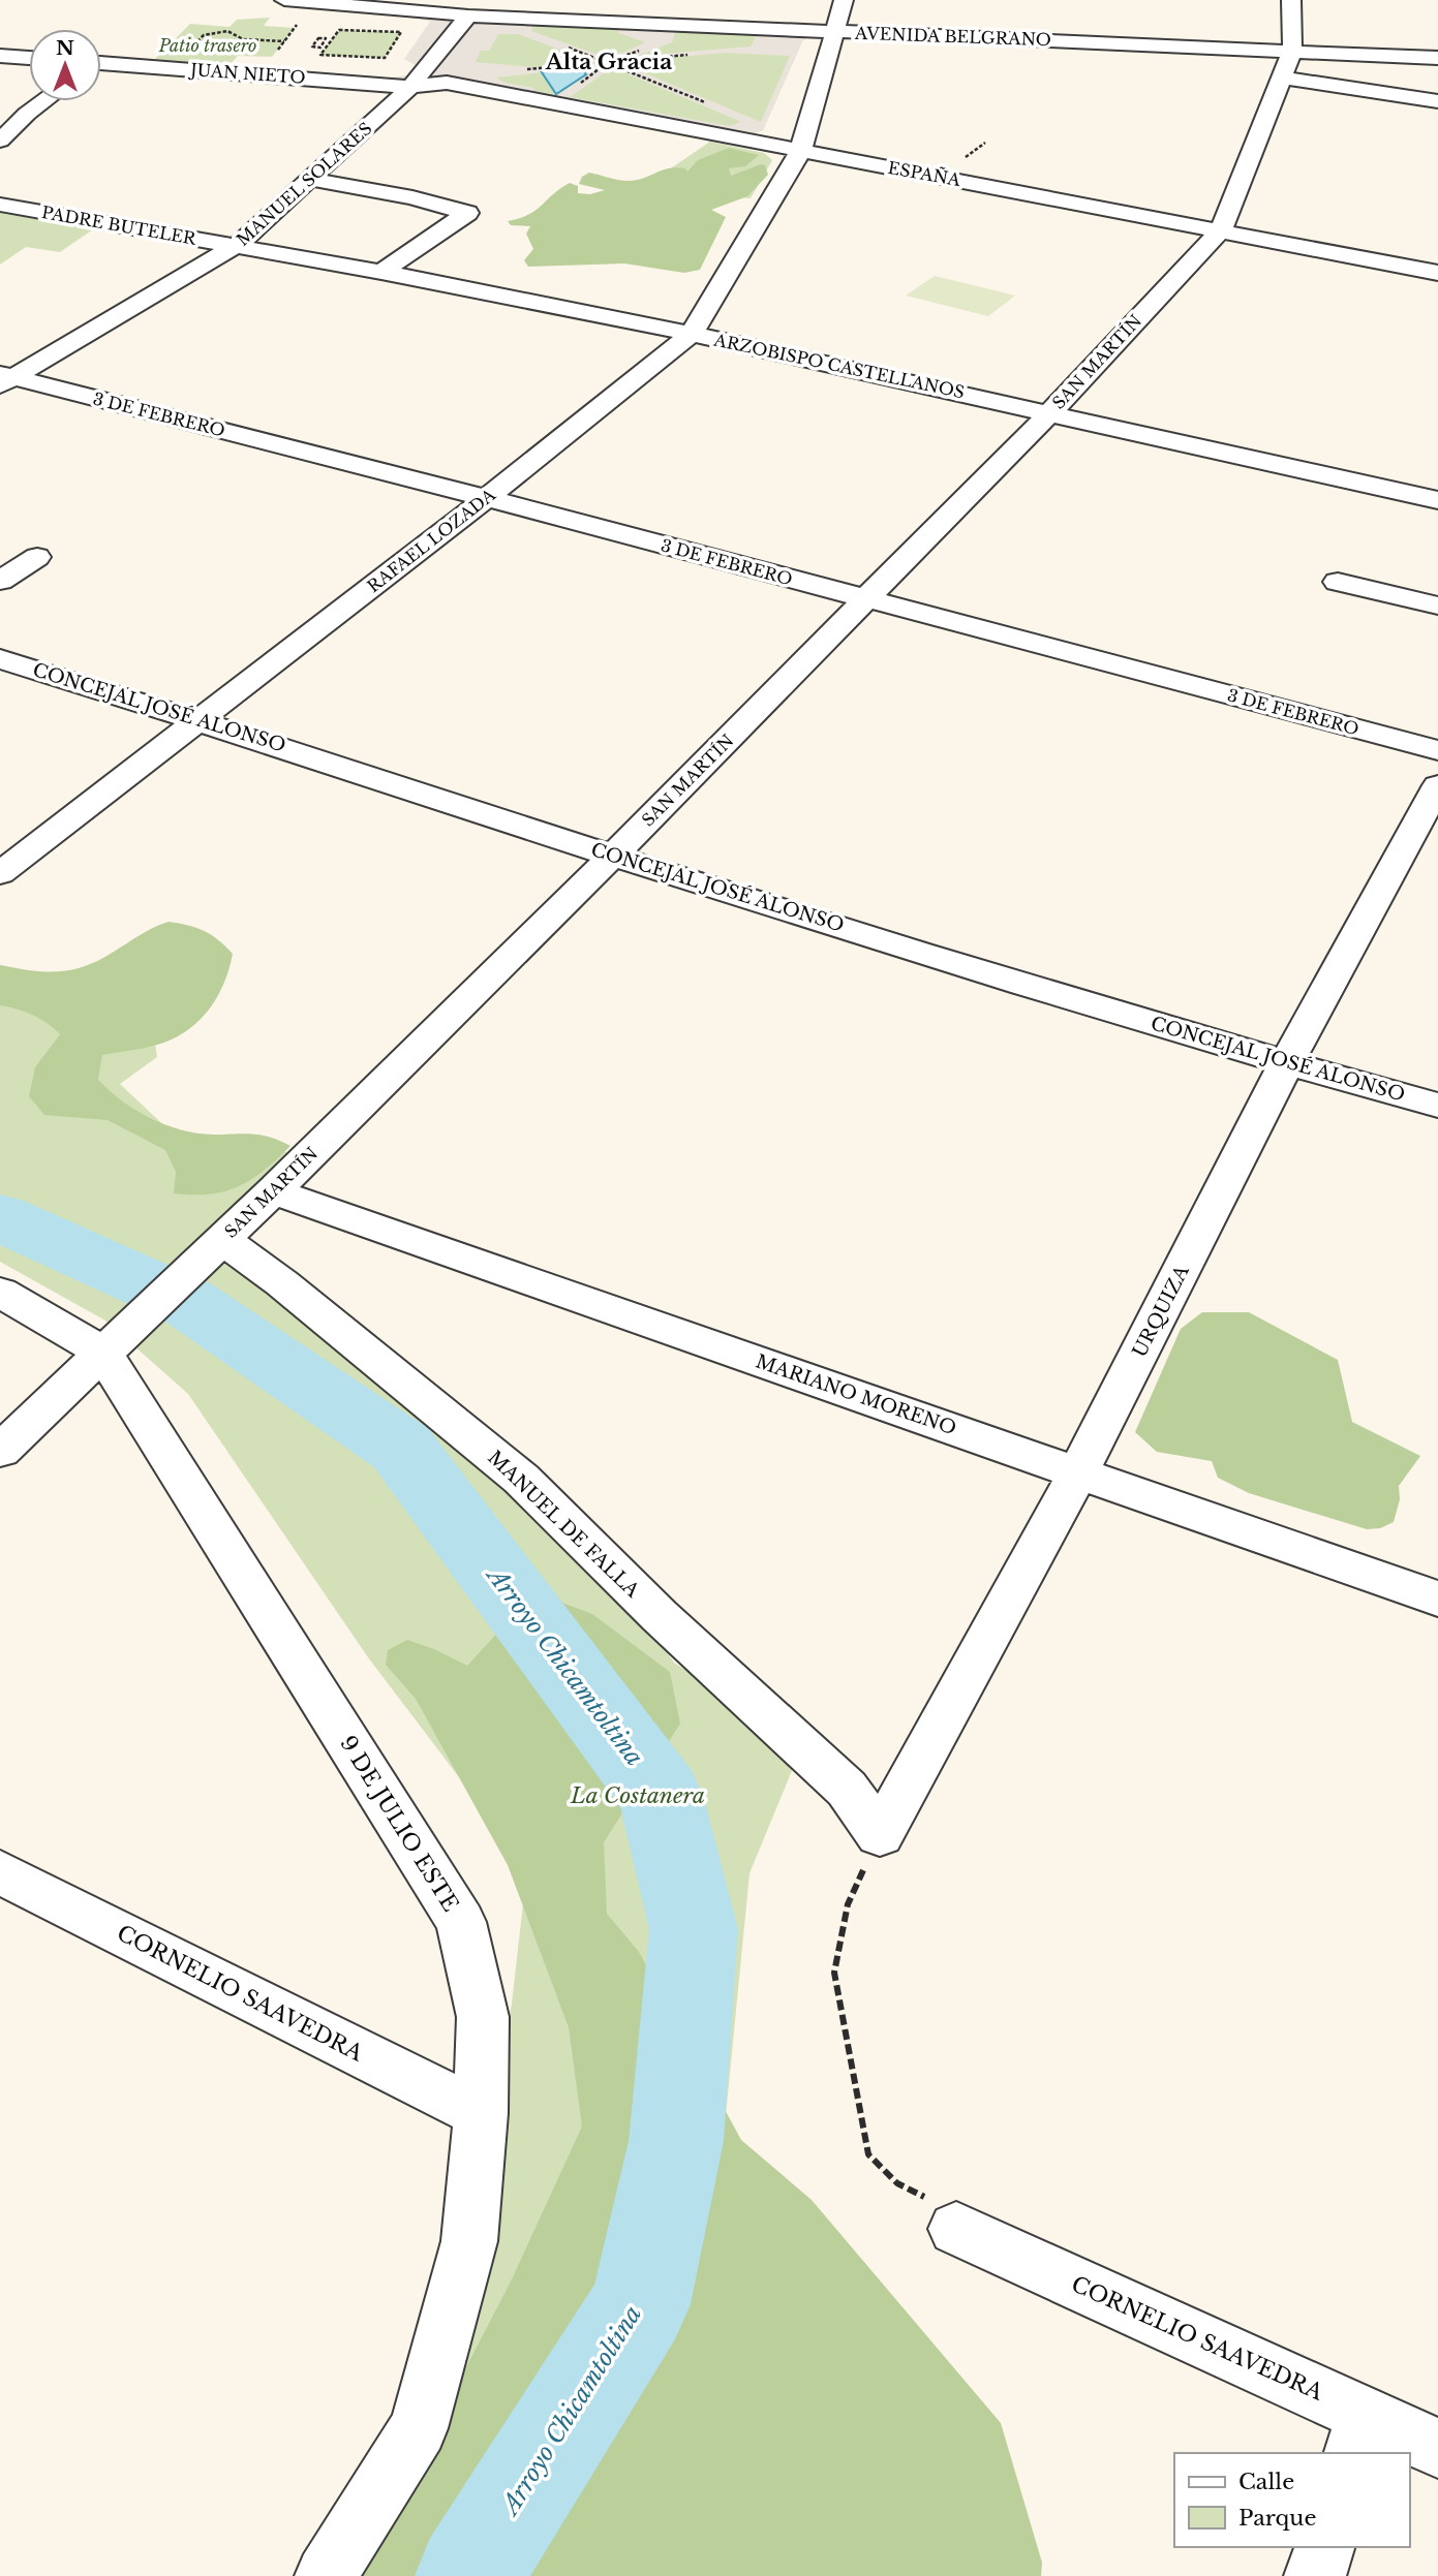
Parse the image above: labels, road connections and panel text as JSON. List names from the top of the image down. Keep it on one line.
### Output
{"streets":{"street":["AVENIDA BELGRANO","JUAN NIETO","ESPAÑA","MANUEL SOLARES","PADRE BUTELER","SAN MARTÍN","ARZOBISPO CASTELLANOS","3 DE FEBRERO","RAFAEL LOZADA","CONCEJAL JOSÉ ALONSO","URQUIZA","MARIANO MORENO","MANUEL DE FALLA","9 DE JULIO ESTE","CORNELIO SAAVEDRA"]},"crossings":[["AVENIDA BELGRANO","MANUEL SOLARES"],["AVENIDA BELGRANO","SAN MARTÍN"],["AVENIDA BELGRANO","RAFAEL LOZADA"],["JUAN NIETO","ESPAÑA"],["JUAN NIETO","MANUEL SOLARES"],["ESPAÑA","MANUEL SOLARES"],["ESPAÑA","SAN MARTÍN"],["ESPAÑA","RAFAEL LOZADA"],["MANUEL SOLARES","PADRE BUTELER"],["MANUEL SOLARES","ARZOBISPO CASTELLANOS"],["MANUEL SOLARES","3 DE FEBRERO"],["PADRE BUTELER","ARZOBISPO CASTELLANOS"],["SAN MARTÍN","ARZOBISPO CASTELLANOS"],["SAN MARTÍN","3 DE FEBRERO"],["SAN MARTÍN","CONCEJAL JOSÉ ALONSO"],["SAN MARTÍN","MARIANO MORENO"],["SAN MARTÍN","MANUEL DE FALLA"],["SAN MARTÍN","9 DE JULIO ESTE"],["ARZOBISPO CASTELLANOS","RAFAEL LOZADA"],["3 DE FEBRERO","RAFAEL LOZADA"],["RAFAEL LOZADA","CONCEJAL JOSÉ ALONSO"],["CONCEJAL JOSÉ ALONSO","URQUIZA"],["URQUIZA","MARIANO MORENO"],["URQUIZA","MANUEL DE FALLA"],["9 DE JULIO ESTE","CORNELIO SAAVEDRA"]],"districts":["Alta Gracia"],"water":["Arroyo Chicamtoltina"],"parks":["Patio trasero","La Costanera"],"legend":["Calle","Parque"],"north":"top"}
